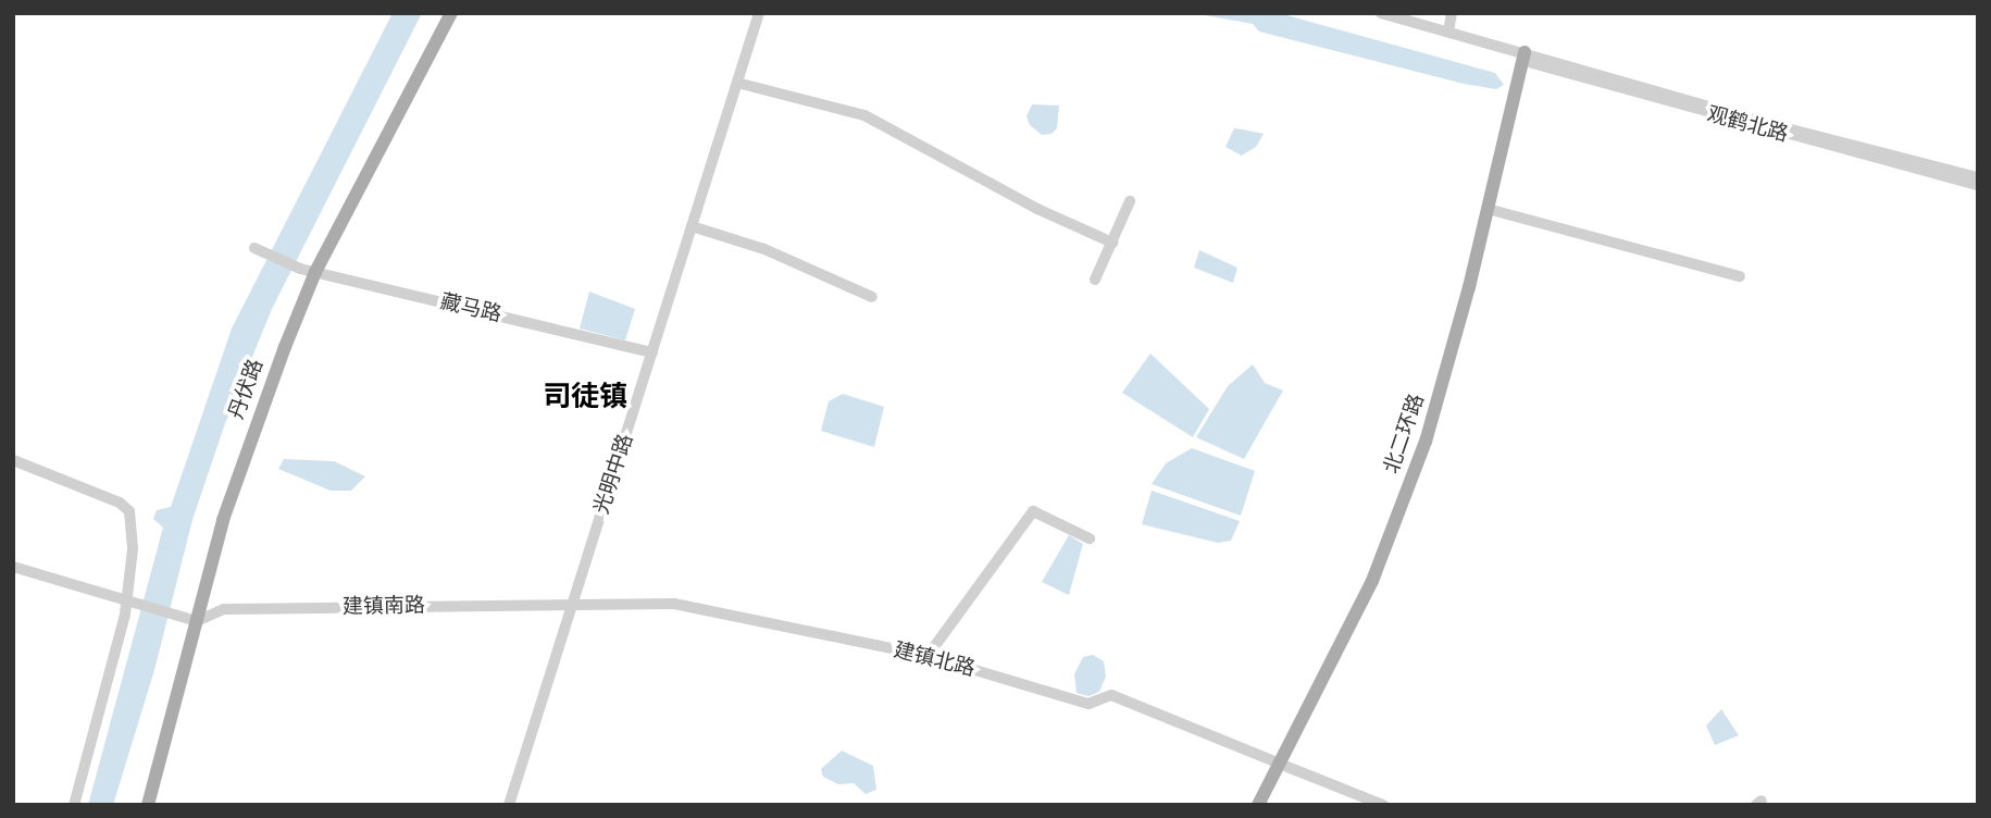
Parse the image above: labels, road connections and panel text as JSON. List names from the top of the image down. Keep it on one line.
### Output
{"streets":{"main road":["丹伏路","北二环路"],"street":["观鹤北路","藏马路","光明中路","建镇南路","建镇北路"]},"crossings":[["观鹤北路","北二环路"],["藏马路","丹伏路"],["藏马路","光明中路"],["丹伏路","建镇南路"],["北二环路","建镇北路"],["光明中路","建镇南路"],["光明中路","建镇北路"],["建镇南路","建镇北路"]],"districts":["司徒镇"]}
